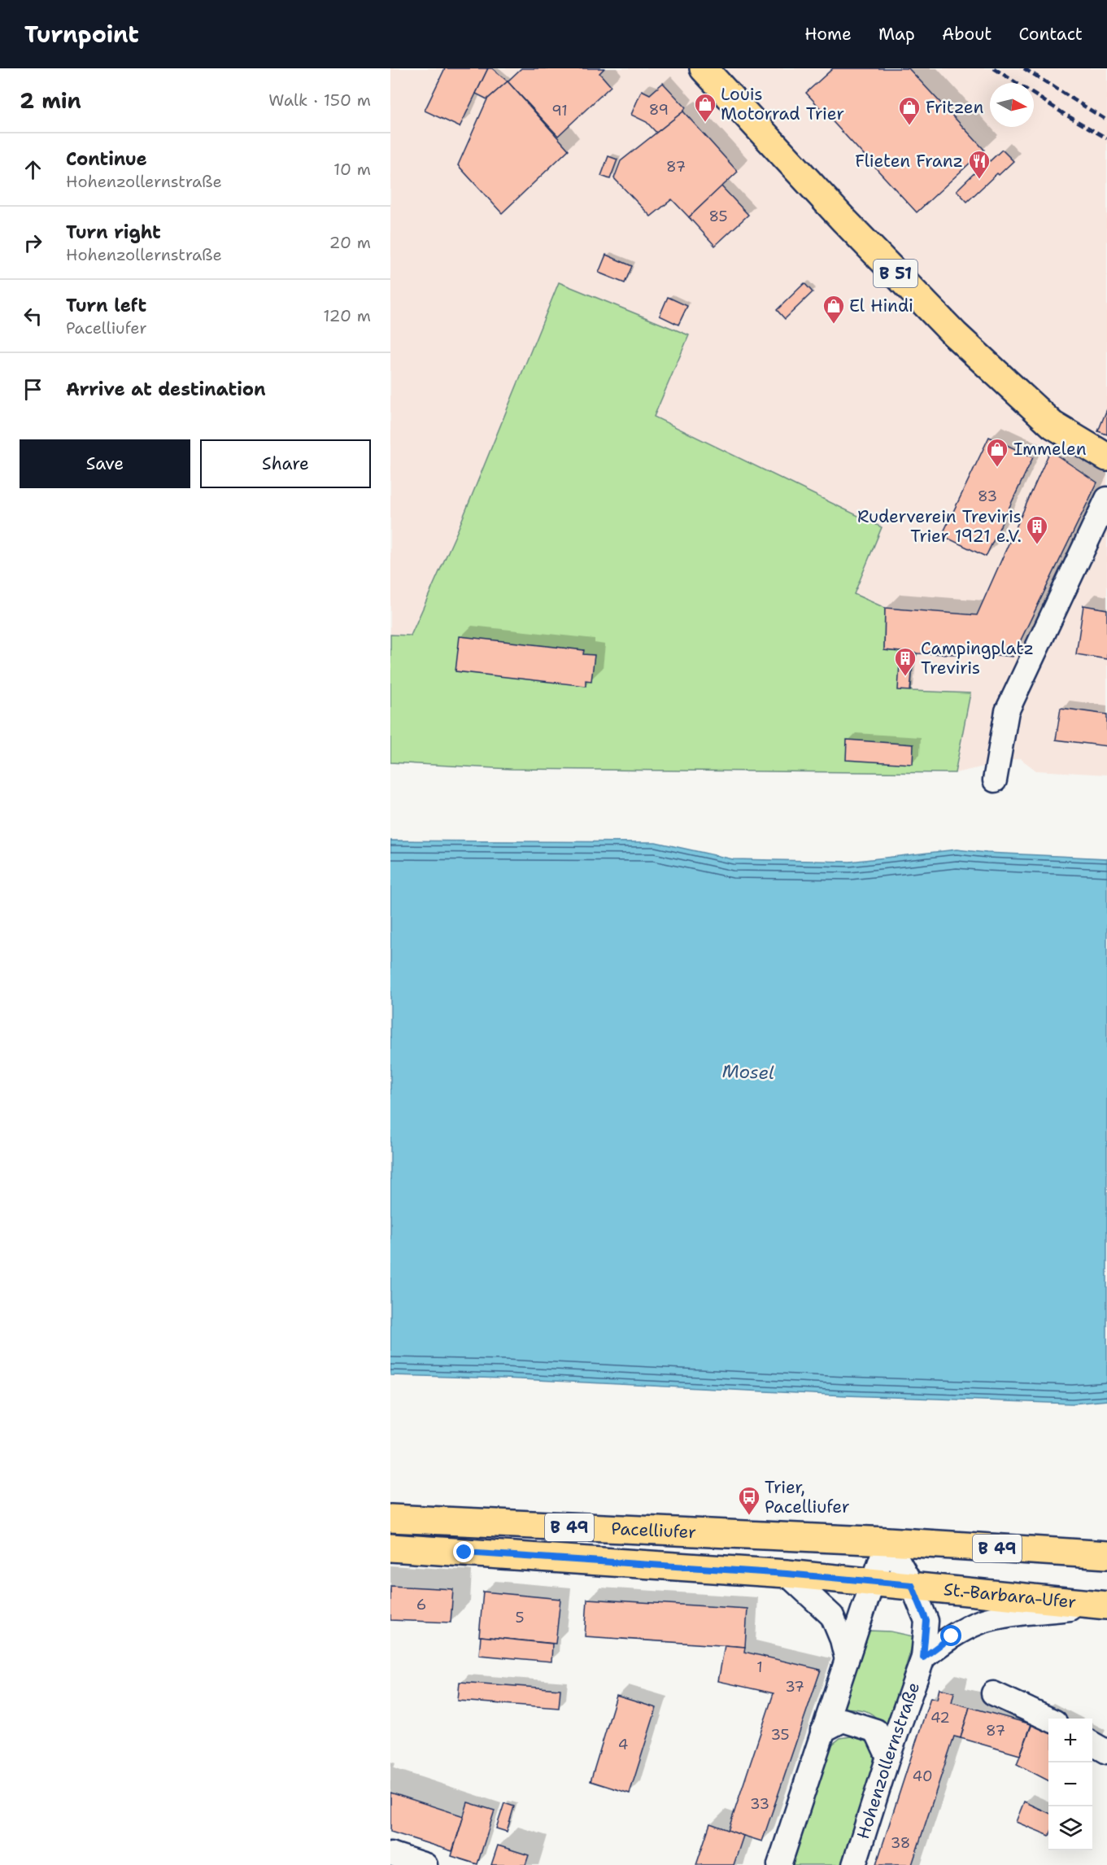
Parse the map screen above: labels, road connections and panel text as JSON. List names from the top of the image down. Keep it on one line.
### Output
{"streets":{"main road":["B 51","B 49","Pacelliufer","St.-Barbara-Ufer"],"street":["Hohenzollernstraße"]},"crossings":[["B 49","Pacelliufer"],["B 49","Hohenzollernstraße"],["Pacelliufer","St.-Barbara-Ufer"],["Pacelliufer","Hohenzollernstraße"],["St.-Barbara-Ufer","Hohenzollernstraße"]],"water":["Mosel"],"places":{"shop":["Louis Motorrad Trier","Fritzen","El Hindi","Immelen"],"restaurant":["Flieten Franz"],"building":["Ruderverein Treviris Trier 1921 e.V.","Campingplatz Treviris"],"bus stop":["Trier, Pacelliufer"]},"house_numbers":["89","91","87","85","83","6","5","1","37","42","87","35","4","40","33","38"],"north":"right","page":{"header":"Turnpoint","nav":["Home","Map","About","Contact"],"heading":["2 min","Walk · 150 m"],"list":[["Continue","Hohenzollernstraße","10 m"],["Turn right","Hohenzollernstraße","20 m"],["Turn left","Pacelliufer","120 m"],"Arrive at destination"],"buttons":["Save","Share"],"map_buttons":["+","−"]}}
